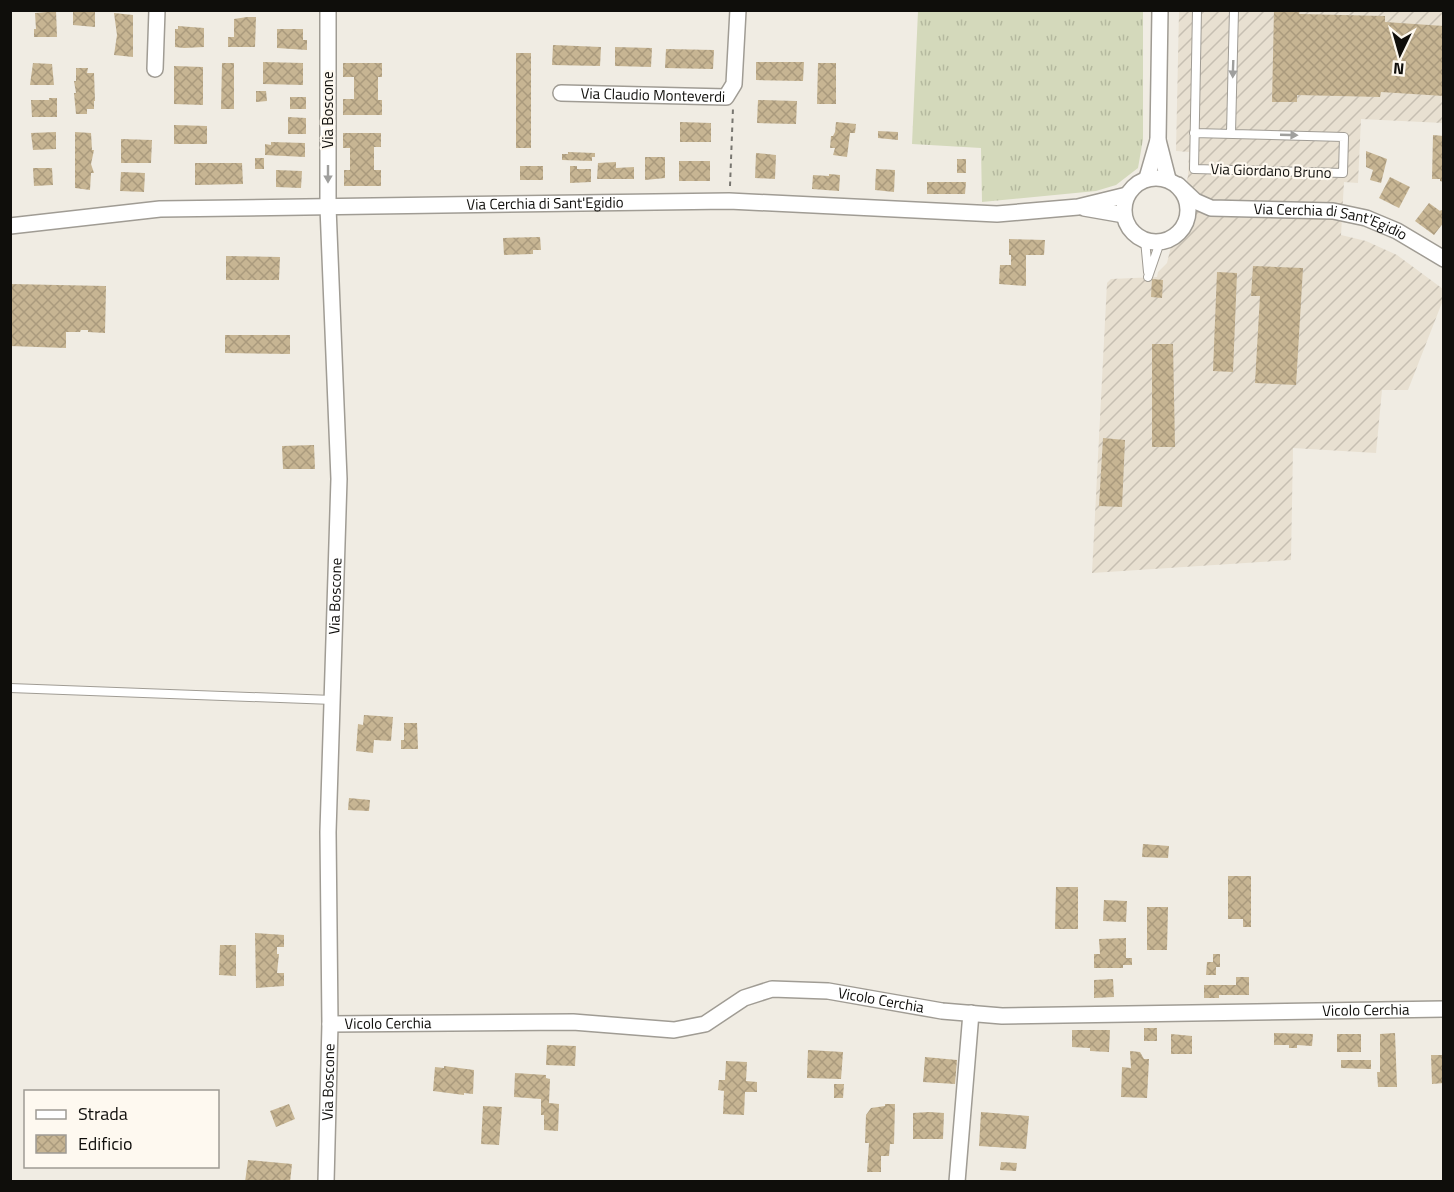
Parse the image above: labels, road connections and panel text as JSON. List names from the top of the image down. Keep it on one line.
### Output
{"streets":{"street":["Via Claudio Monteverdi","Via Boscone","Via Cerchia di Sant'Egidio","Vicolo Cerchia"],"lane":["Via Giordano Bruno"]},"crossings":[["Via Boscone","Via Cerchia di Sant'Egidio"],["Via Boscone","Vicolo Cerchia"]],"legend":["Strada","Edificio"],"north":"bottom"}
